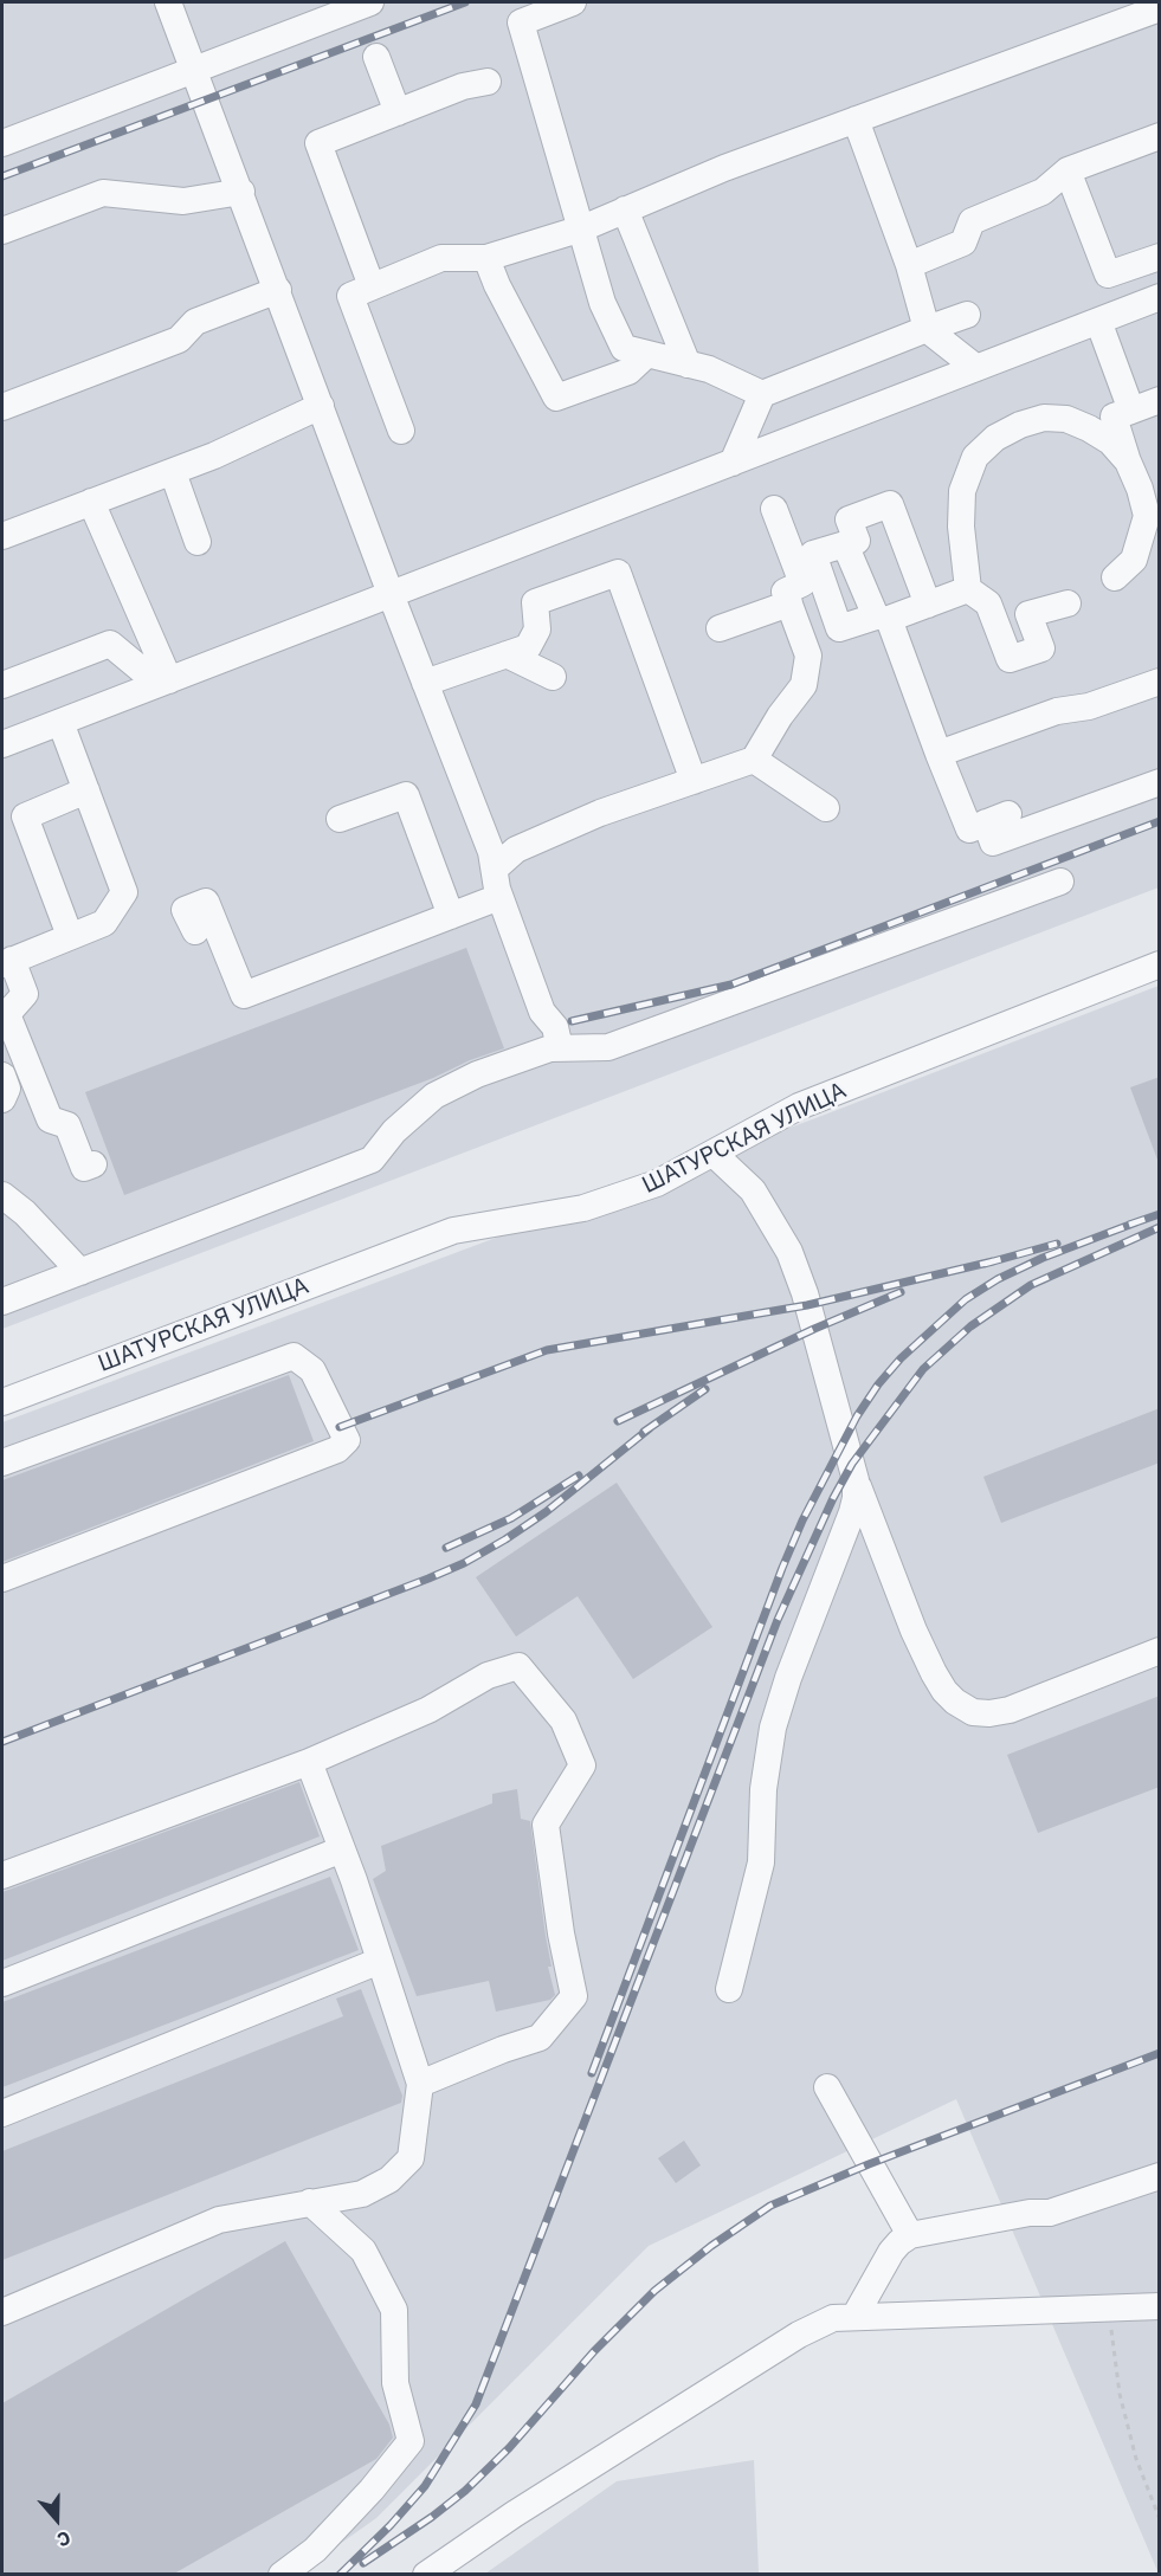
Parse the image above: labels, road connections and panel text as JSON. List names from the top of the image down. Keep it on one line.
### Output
{"streets":{"street":["ШАТУРСКАЯ УЛИЦА"]},"north":"bottom"}
